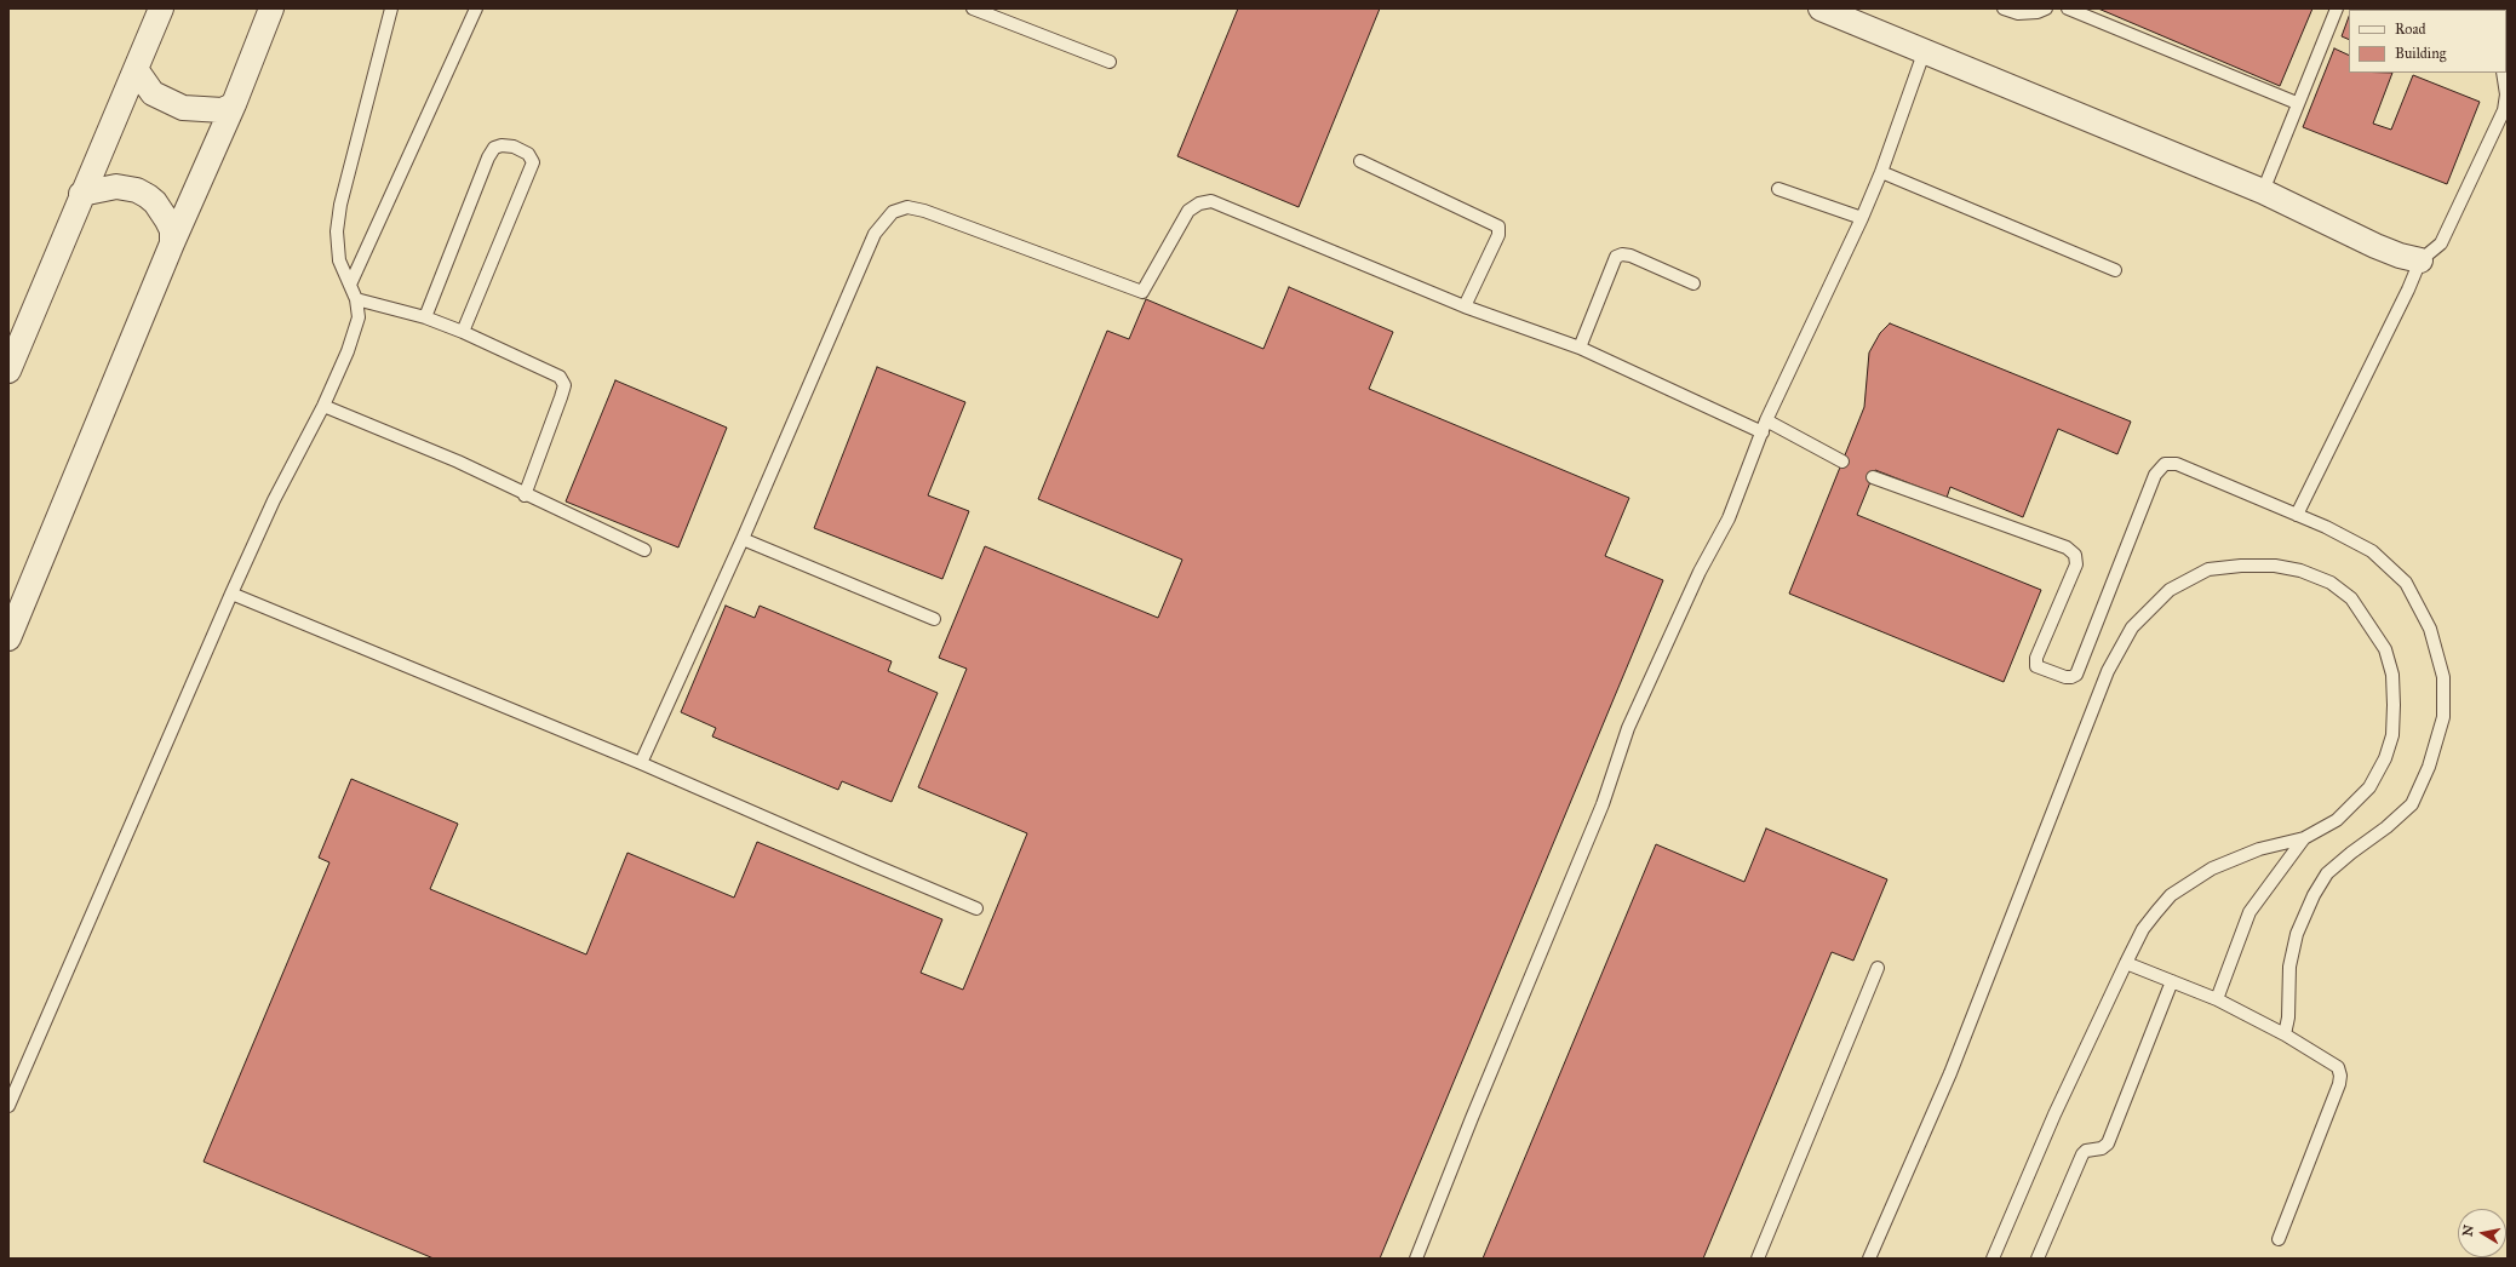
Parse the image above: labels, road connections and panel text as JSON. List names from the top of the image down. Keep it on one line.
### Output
{"legend":["Road","Building"],"north":"left"}
